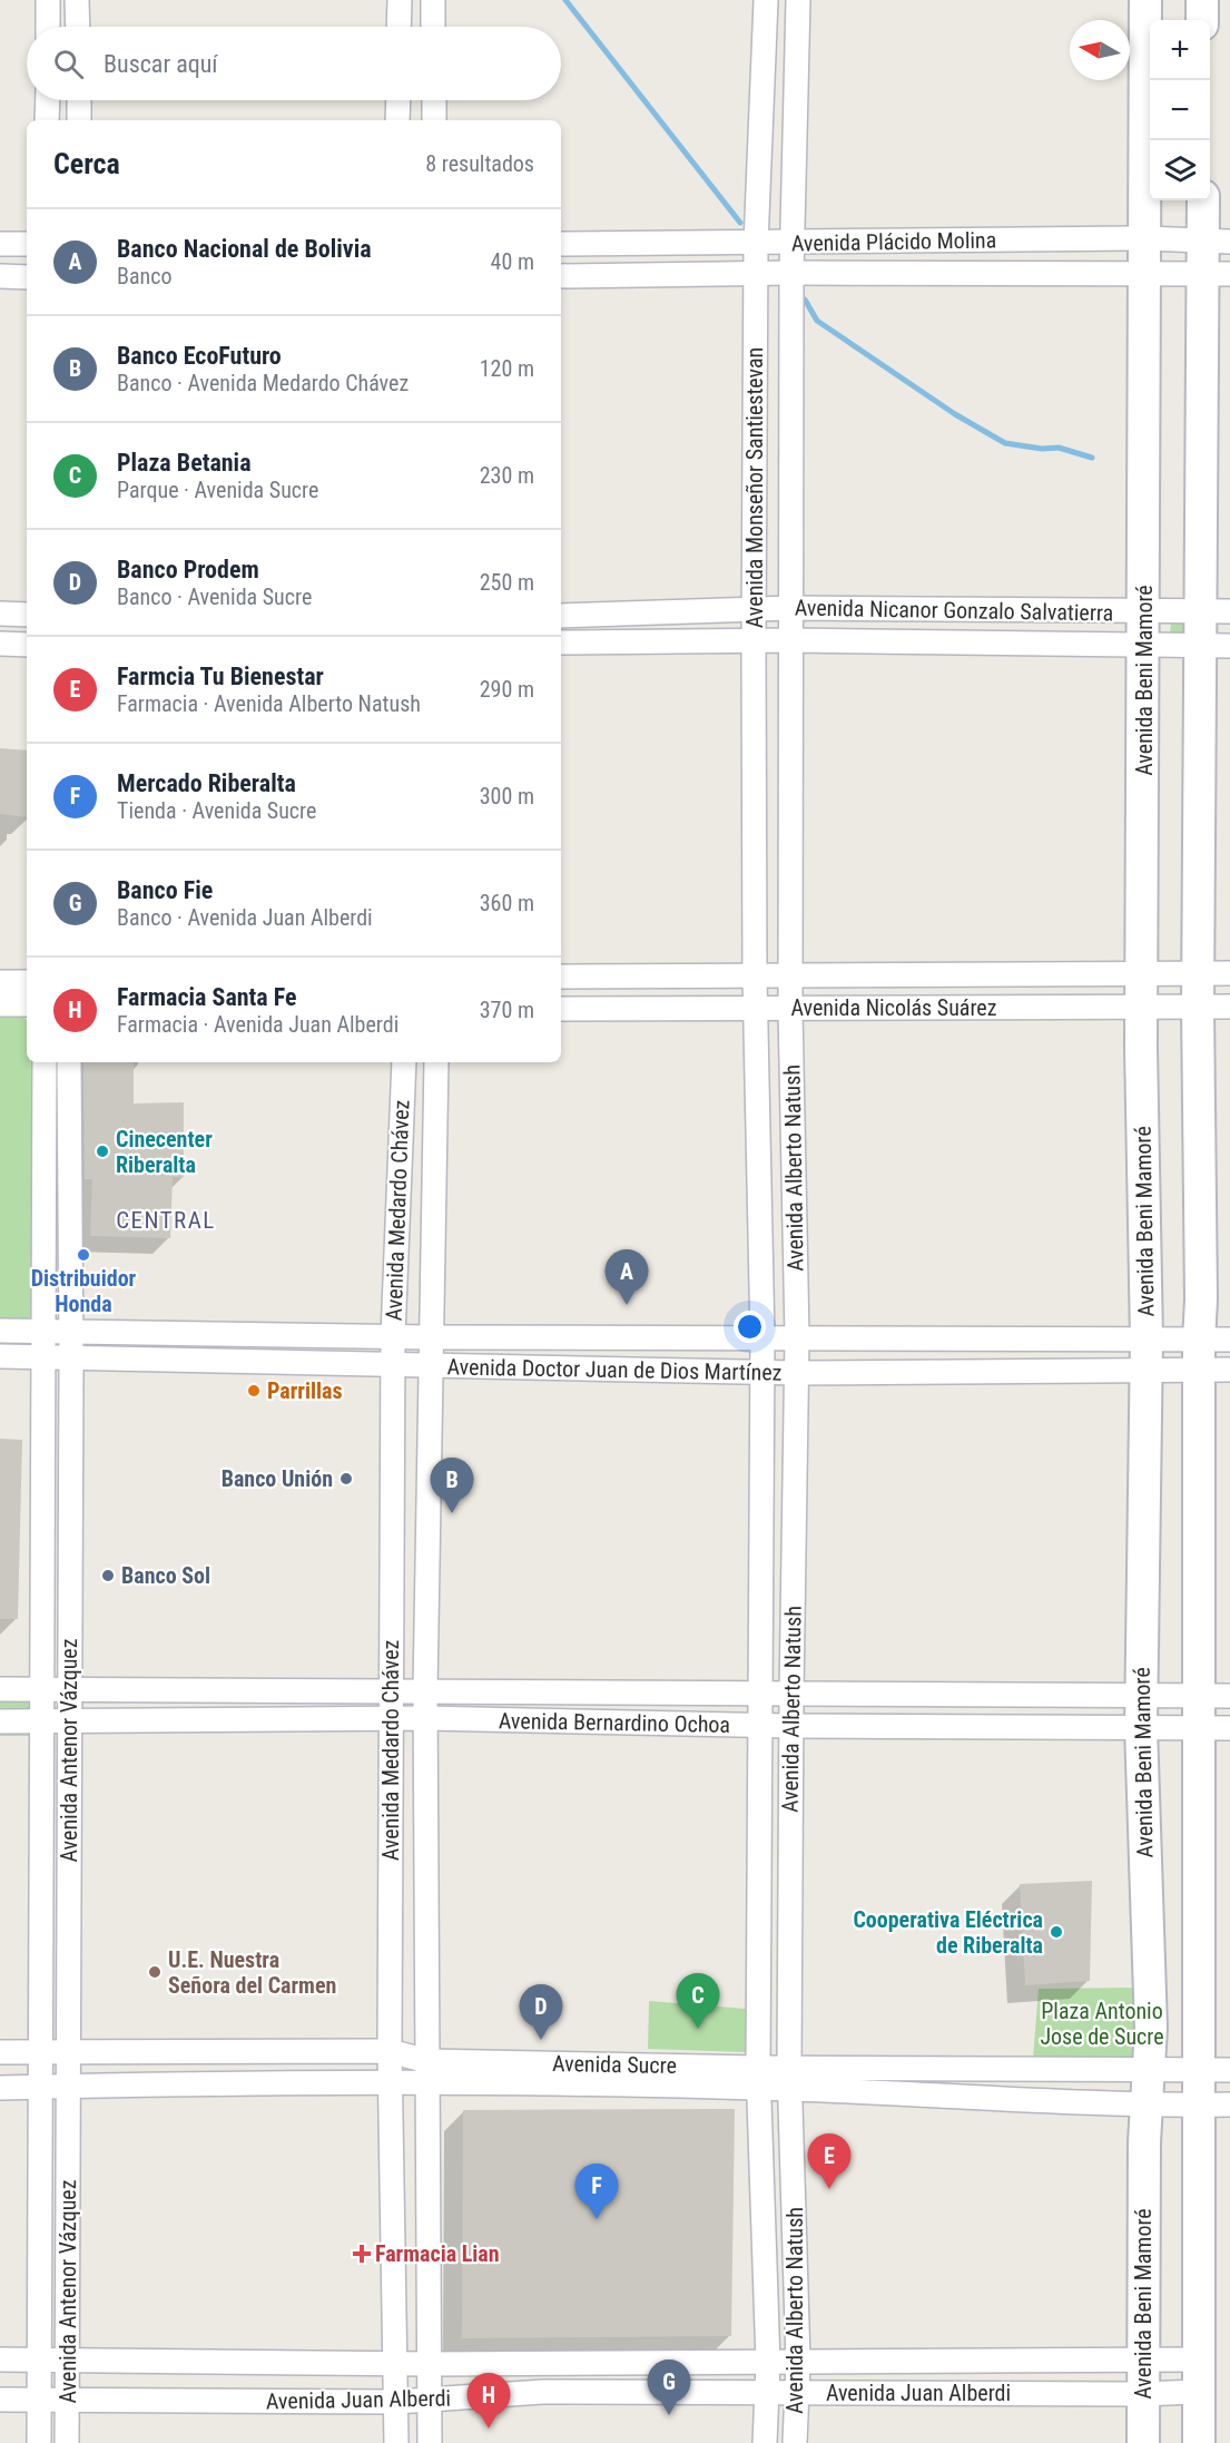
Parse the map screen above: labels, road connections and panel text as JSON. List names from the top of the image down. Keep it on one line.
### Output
{"streets":{"street":["Avenida Plácido Molina","Avenida Monseñor Santiestevan","Avenida Nicanor Gonzalo Salvatierra","Avenida Beni Mamoré","Avenida Nicolás Suárez","Avenida Alberto Natush","Avenida Medardo Chávez","Avenida Doctor Juan de Dios Martínez","Avenida Bernardino Ochoa","Avenida Antenor Vázquez","Avenida Sucre","Avenida Juan Alberdi"]},"crossings":[["Avenida Plácido Molina","Avenida Monseñor Santiestevan"],["Avenida Plácido Molina","Avenida Beni Mamoré"],["Avenida Monseñor Santiestevan","Avenida Nicanor Gonzalo Salvatierra"],["Avenida Monseñor Santiestevan","Avenida Nicolás Suárez"],["Avenida Monseñor Santiestevan","Avenida Alberto Natush"],["Avenida Nicanor Gonzalo Salvatierra","Avenida Beni Mamoré"],["Avenida Beni Mamoré","Avenida Nicolás Suárez"],["Avenida Beni Mamoré","Avenida Doctor Juan de Dios Martínez"],["Avenida Beni Mamoré","Avenida Bernardino Ochoa"],["Avenida Beni Mamoré","Avenida Sucre"],["Avenida Beni Mamoré","Avenida Juan Alberdi"],["Avenida Nicolás Suárez","Avenida Alberto Natush"],["Avenida Alberto Natush","Avenida Doctor Juan de Dios Martínez"],["Avenida Alberto Natush","Avenida Bernardino Ochoa"],["Avenida Alberto Natush","Avenida Sucre"],["Avenida Alberto Natush","Avenida Juan Alberdi"],["Avenida Medardo Chávez","Avenida Doctor Juan de Dios Martínez"],["Avenida Medardo Chávez","Avenida Bernardino Ochoa"],["Avenida Medardo Chávez","Avenida Sucre"],["Avenida Medardo Chávez","Avenida Juan Alberdi"],["Avenida Doctor Juan de Dios Martínez","Avenida Antenor Vázquez"],["Avenida Bernardino Ochoa","Avenida Antenor Vázquez"],["Avenida Antenor Vázquez","Avenida Sucre"],["Avenida Antenor Vázquez","Avenida Juan Alberdi"]],"districts":["CENTRAL"],"parks":["Plaza Antonio Jose de Sucre"],"places":{"other":["Cinecenter Riberalta","Distribuidor Honda","Parrillas","Banco Unión","Banco Sol","Cooperativa Eléctrica de Riberalta","U.E. Nuestra Señora del Carmen"],"health":["Farmacia Lian"]},"north":"left","page":{"map_buttons":["+","−"],"search":"Buscar aquí","heading":["Cerca","8 resultados"],"list":[{"mark":"A","name":"Banco Nacional de Bolivia","note":"Banco","value":"40 m"},{"mark":"B","name":"Banco EcoFuturo","note":"Banco · Avenida Medardo Chávez","value":"120 m"},{"mark":"C","name":"Plaza Betania","note":"Parque · Avenida Sucre","value":"230 m"},{"mark":"D","name":"Banco Prodem","note":"Banco · Avenida Sucre","value":"250 m"},{"mark":"E","name":"Farmcia Tu Bienestar","note":"Farmacia · Avenida Alberto Natush","value":"290 m"},{"mark":"F","name":"Mercado Riberalta","note":"Tienda · Avenida Sucre","value":"300 m"},{"mark":"G","name":"Banco Fie","note":"Banco · Avenida Juan Alberdi","value":"360 m"},{"mark":"H","name":"Farmacia Santa Fe","note":"Farmacia · Avenida Juan Alberdi","value":"370 m"}],"pins":["A","B","C","D","E","F","G","H"]}}
